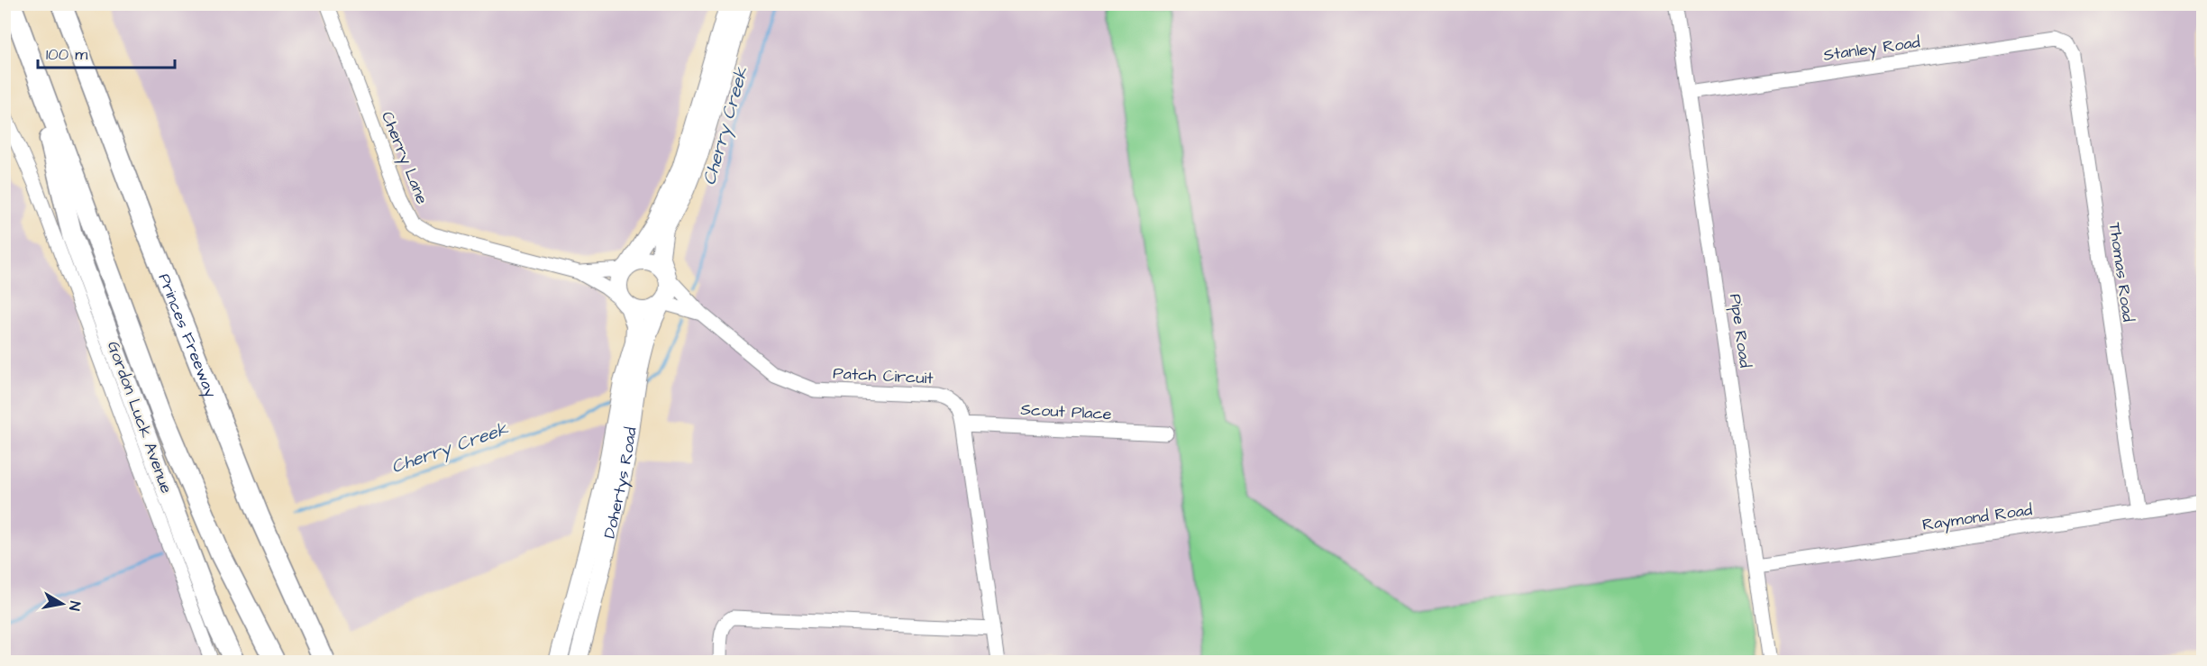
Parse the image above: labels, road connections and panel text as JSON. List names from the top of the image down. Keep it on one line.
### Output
{"streets":{"highway":["Princes Freeway"],"main road":["Dohertys Road"],"street":["Stanley Road","Cherry Lane","Thomas Road","Pipe Road","Patch Circuit","Scout Place","Gordon Luck Avenue","Raymond Road"]},"crossings":[["Stanley Road","Thomas Road"],["Stanley Road","Pipe Road"],["Cherry Lane","Patch Circuit"],["Cherry Lane","Dohertys Road"],["Thomas Road","Raymond Road"],["Pipe Road","Raymond Road"],["Patch Circuit","Scout Place"],["Patch Circuit","Dohertys Road"]],"water":["Cherry Creek"],"scale_bar":"100 m","north":"right"}
